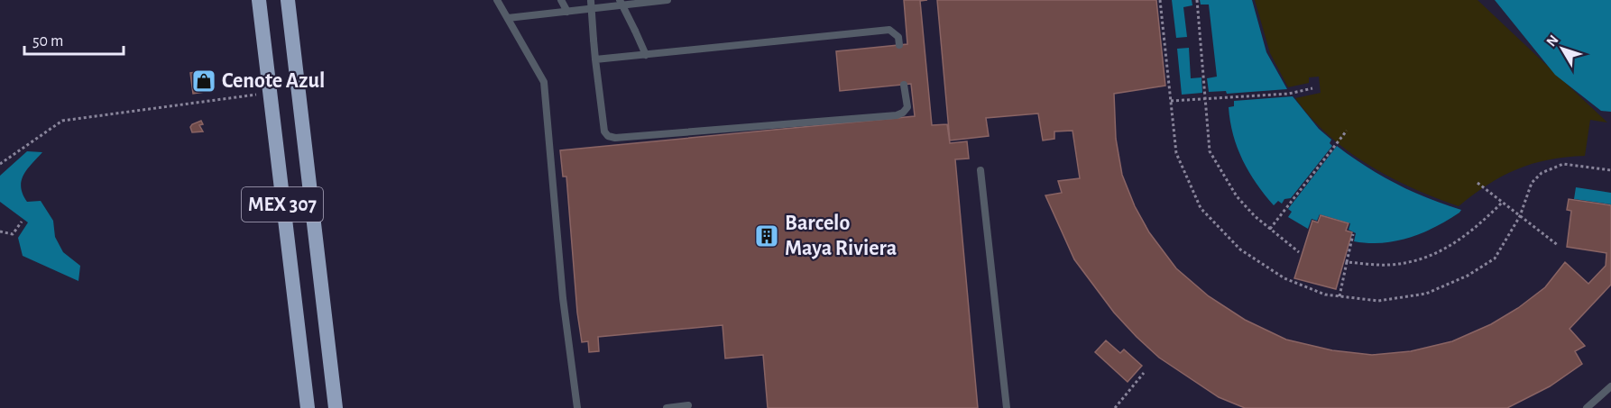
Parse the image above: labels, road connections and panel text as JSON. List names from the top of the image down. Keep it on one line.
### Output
{"streets":{"highway":["MEX 307"]},"places":{"shop":["Cenote Azul"],"building":["Barcelo Maya Riviera"]},"scale_bar":"50 m","north":"top left"}
